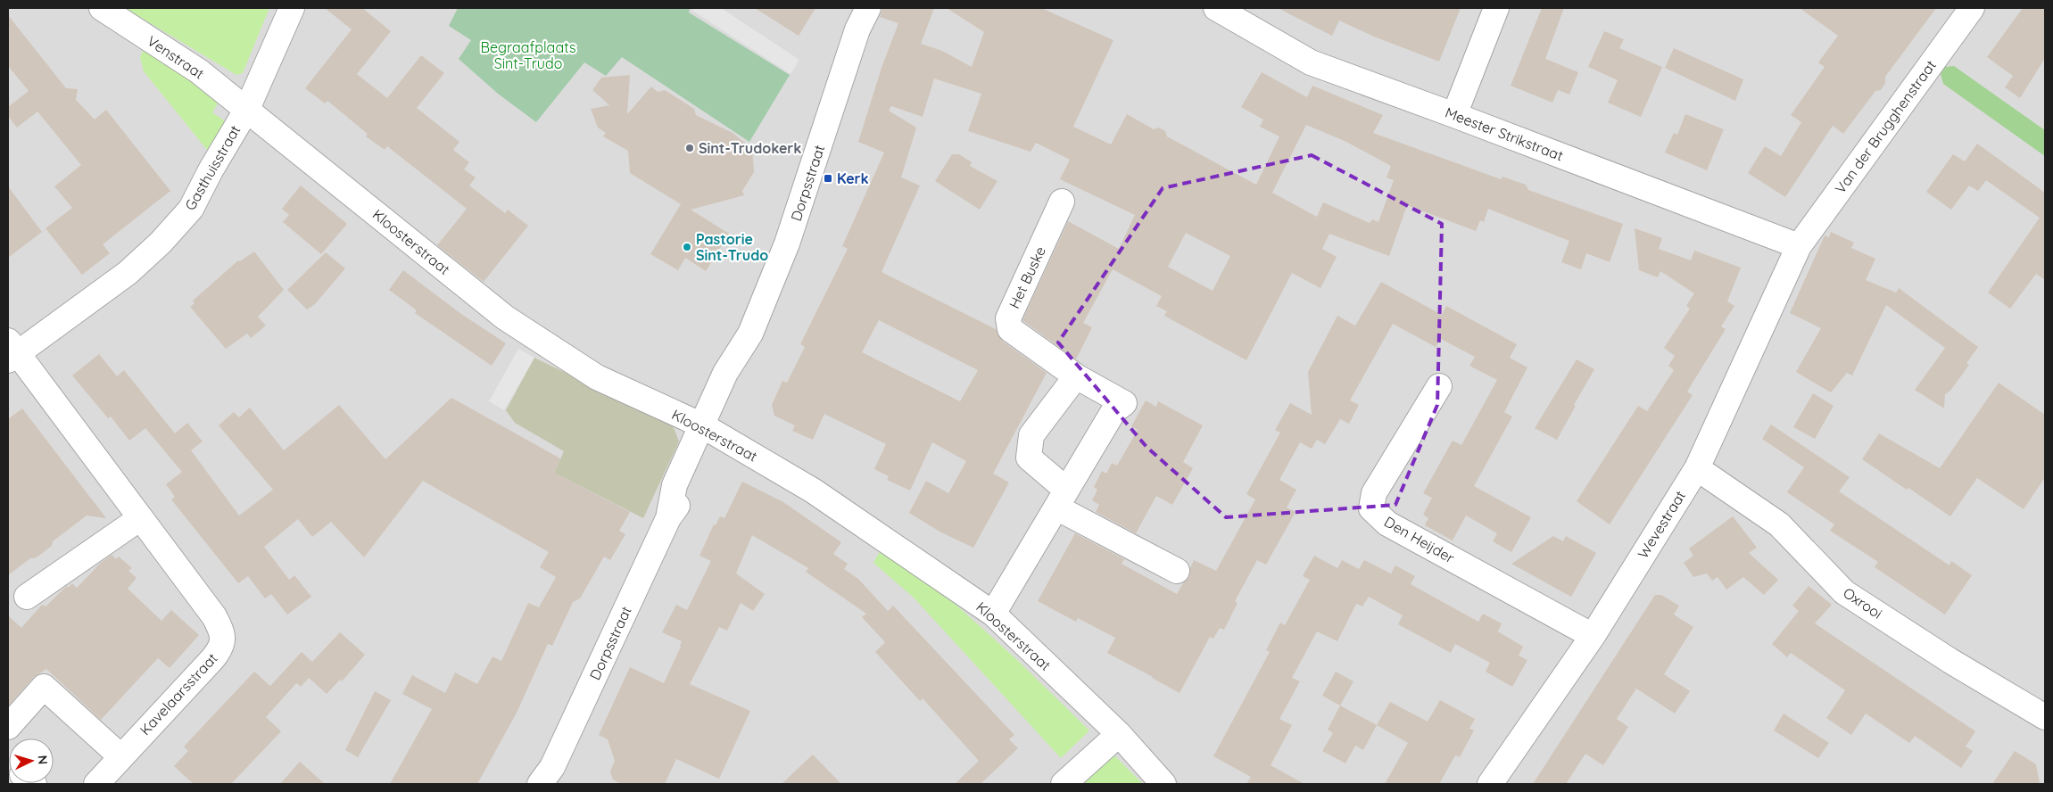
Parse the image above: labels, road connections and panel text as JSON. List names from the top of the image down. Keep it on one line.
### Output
{"streets":{"street":["Venstraat","Van der Brugghenstraat","Meester Strikstraat","Gasthuisstraat","Dorpsstraat","Kloosterstraat","Het Buske","Wevestraat","Den Heijder","Oxrooi","Kavelaarsstraat"]},"crossings":[["Venstraat","Gasthuisstraat"],["Venstraat","Kloosterstraat"],["Van der Brugghenstraat","Meester Strikstraat"],["Van der Brugghenstraat","Wevestraat"],["Meester Strikstraat","Wevestraat"],["Gasthuisstraat","Kloosterstraat"],["Gasthuisstraat","Kavelaarsstraat"],["Dorpsstraat","Kloosterstraat"],["Kloosterstraat","Het Buske"],["Wevestraat","Den Heijder"],["Wevestraat","Oxrooi"]],"parks":["Begraafplaats Sint-Trudo"],"places":{"other":["Sint-Trudokerk","Pastorie Sint-Trudo"],"transit":["Kerk"]},"north":"right"}
